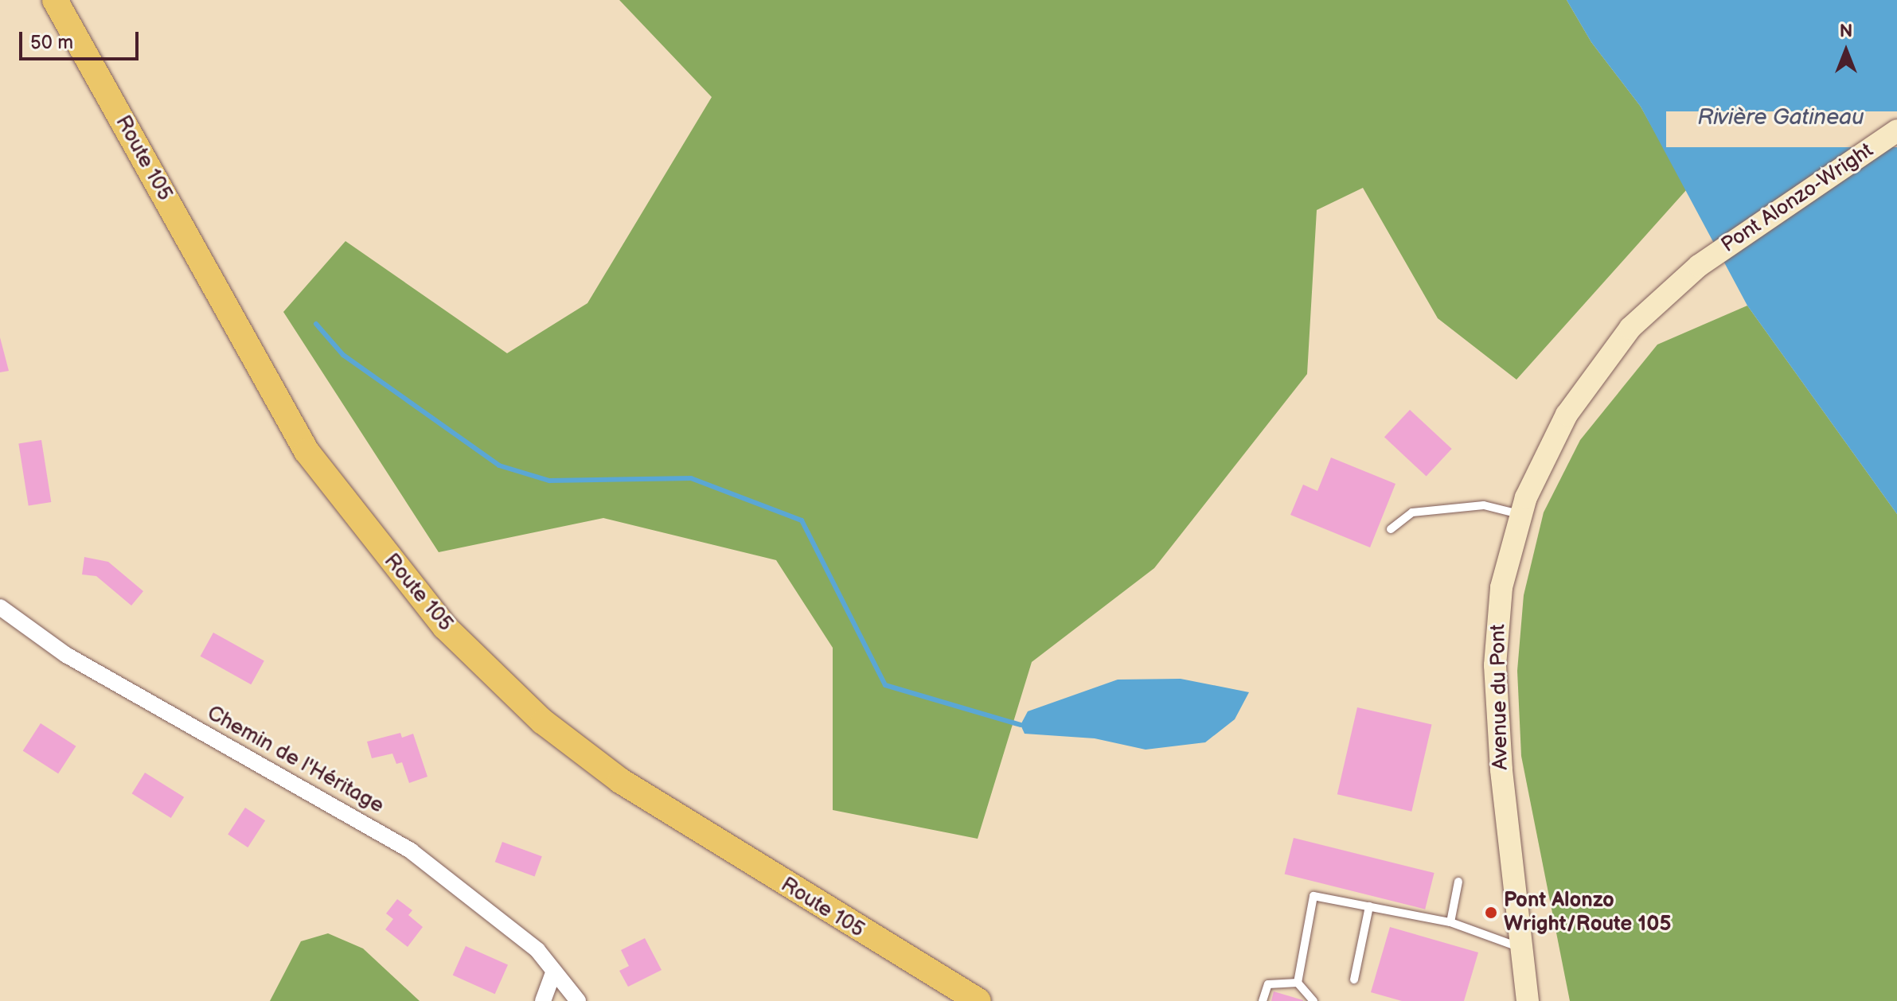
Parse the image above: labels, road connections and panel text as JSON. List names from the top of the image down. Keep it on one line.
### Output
{"streets":{"main road":["Route 105","Pont Alonzo-Wright","Avenue du Pont"],"street":["Chemin de l'Héritage"]},"crossings":[["Pont Alonzo-Wright","Avenue du Pont"]],"water":["Rivière Gatineau"],"places":["Pont Alonzo Wright/Route 105"],"scale_bar":"50 m","north":"top"}
